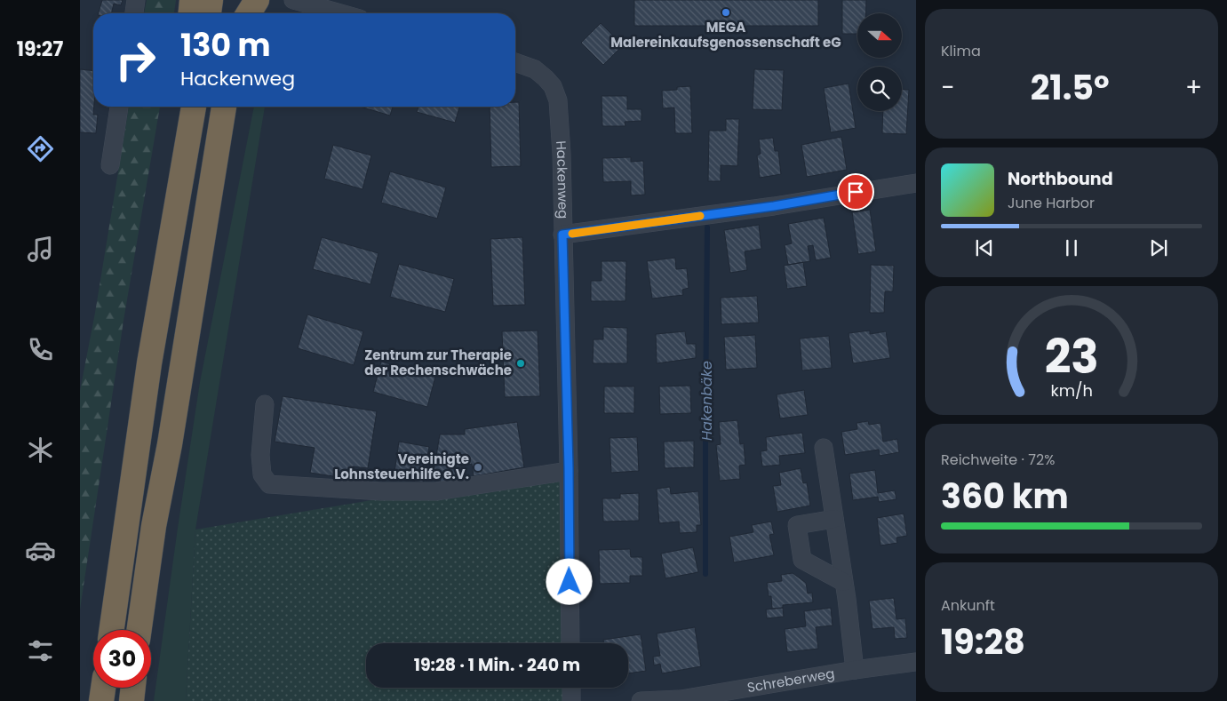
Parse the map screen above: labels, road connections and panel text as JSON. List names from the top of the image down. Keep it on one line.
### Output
{"streets":{"street":["Hackenweg","Schreberweg"]},"water":["Hakenbäke"],"places":["MEGA Malereinkaufsgenossenschaft eG","Zentrum zur Therapie der Rechenschwäche","Vereinigte Lohnsteuerhilfe e.V."],"north":"right","page":{"tabs":"19:27","tile":["Klima",["Reichweite · 72%","360 km"],["Ankunft","19:28"]],"turn":["130 m","Hackenweg"],"heat":["−","21.5°","+"],"song":["Northbound","June Harbor"],"limit":"30","trip":"19:28 · 1 Min. · 240 m","gauge":["23","km/h"]}}
